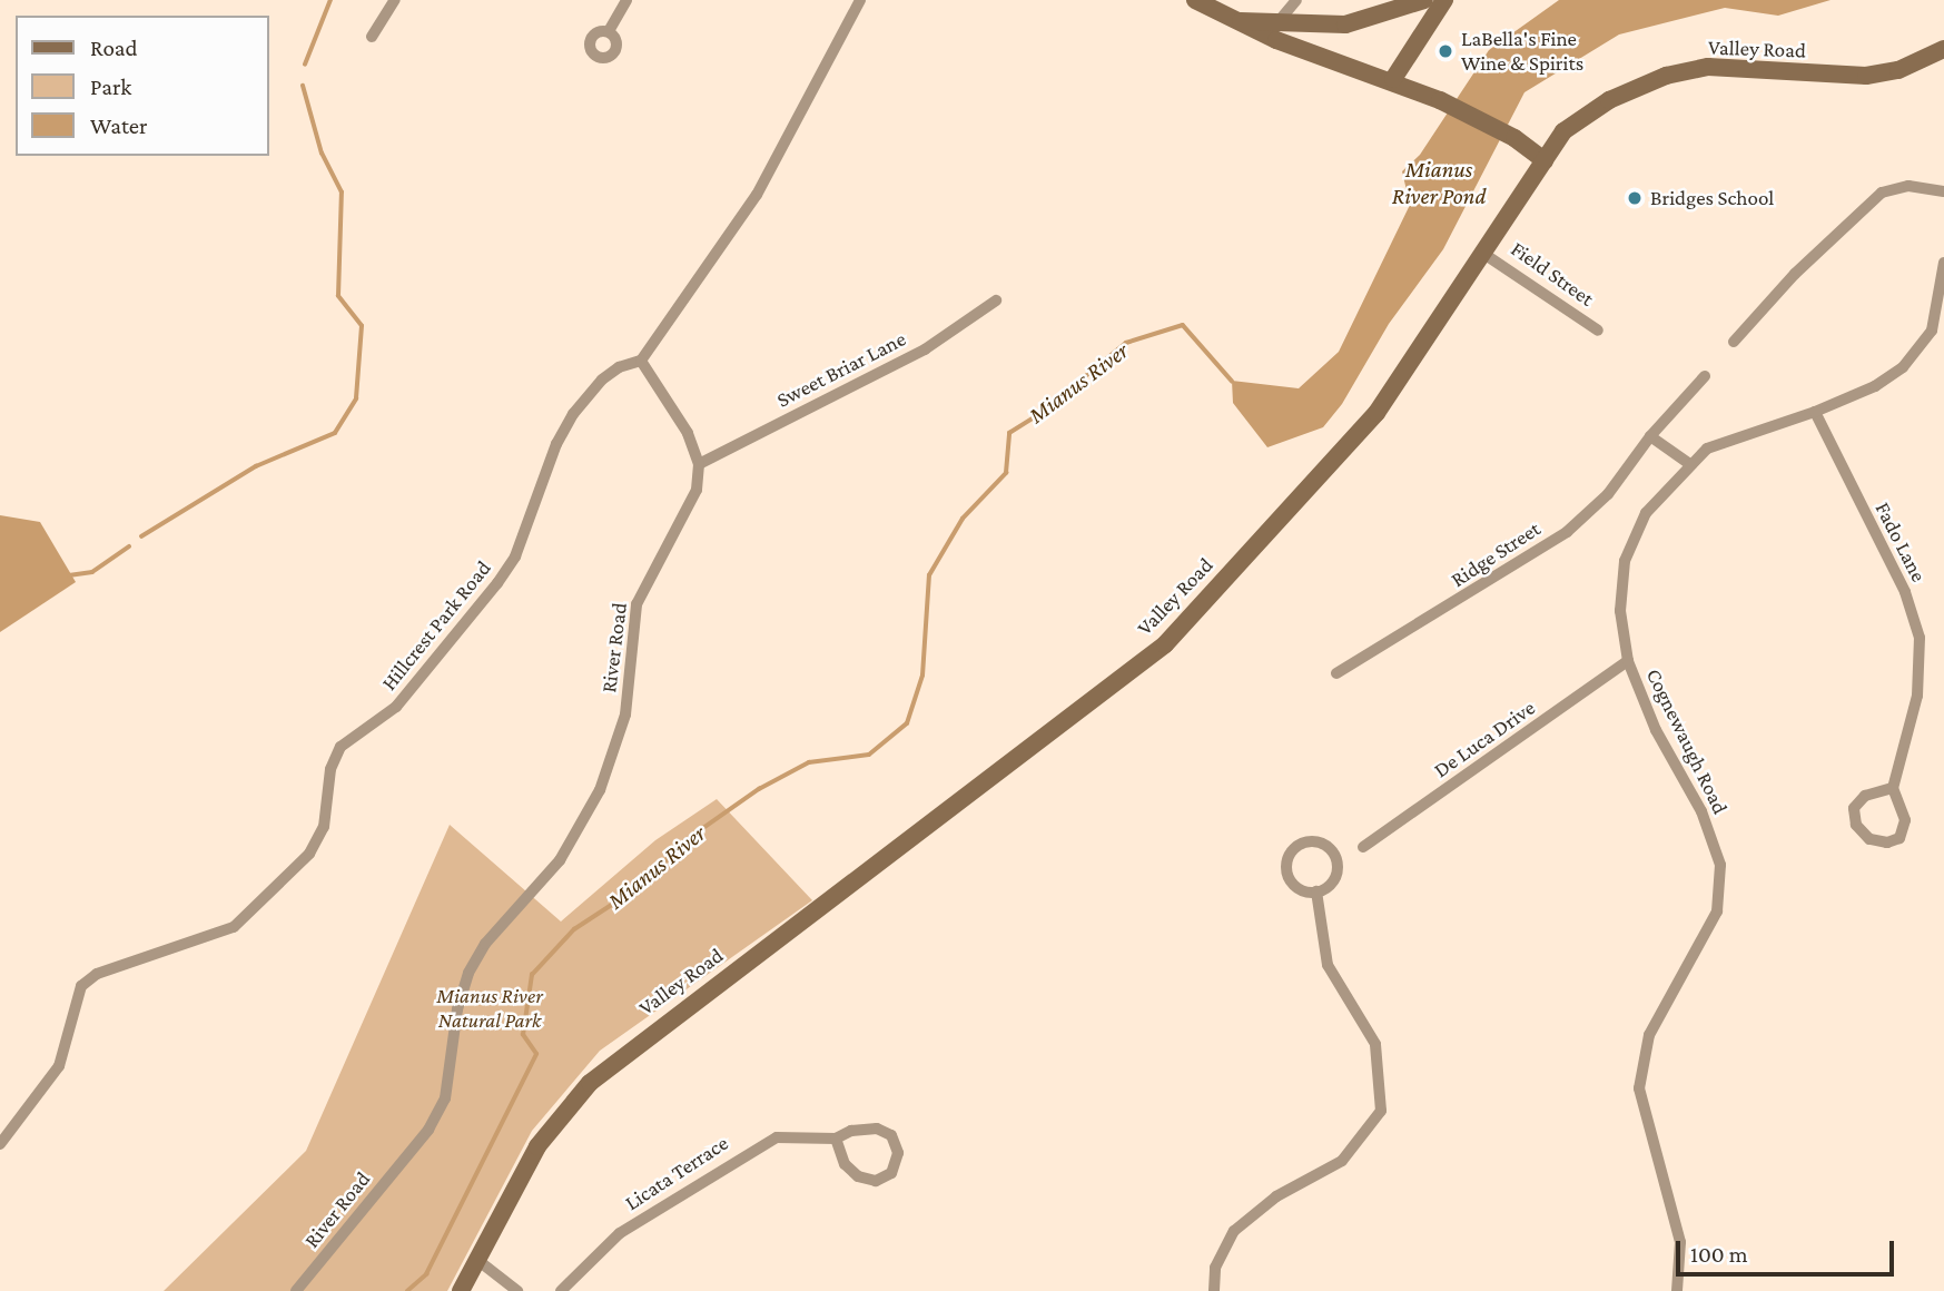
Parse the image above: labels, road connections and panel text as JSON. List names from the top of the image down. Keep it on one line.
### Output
{"streets":{"street":["Valley Road","Field Street","Sweet Briar Lane","Fado Lane","Ridge Street","Hillcrest Park Road","River Road","De Luca Drive","Cognewaugh Road","Licata Terrace"]},"crossings":[["Valley Road","Field Street"],["Sweet Briar Lane","River Road"],["Fado Lane","Cognewaugh Road"],["De Luca Drive","Cognewaugh Road"]],"water":["Mianus River Pond","Mianus River"],"parks":["Mianus River Natural Park"],"places":["LaBella's Fine Wine & Spirits","Bridges School"],"legend":["Road","Park","Water"],"scale_bar":"100 m"}
